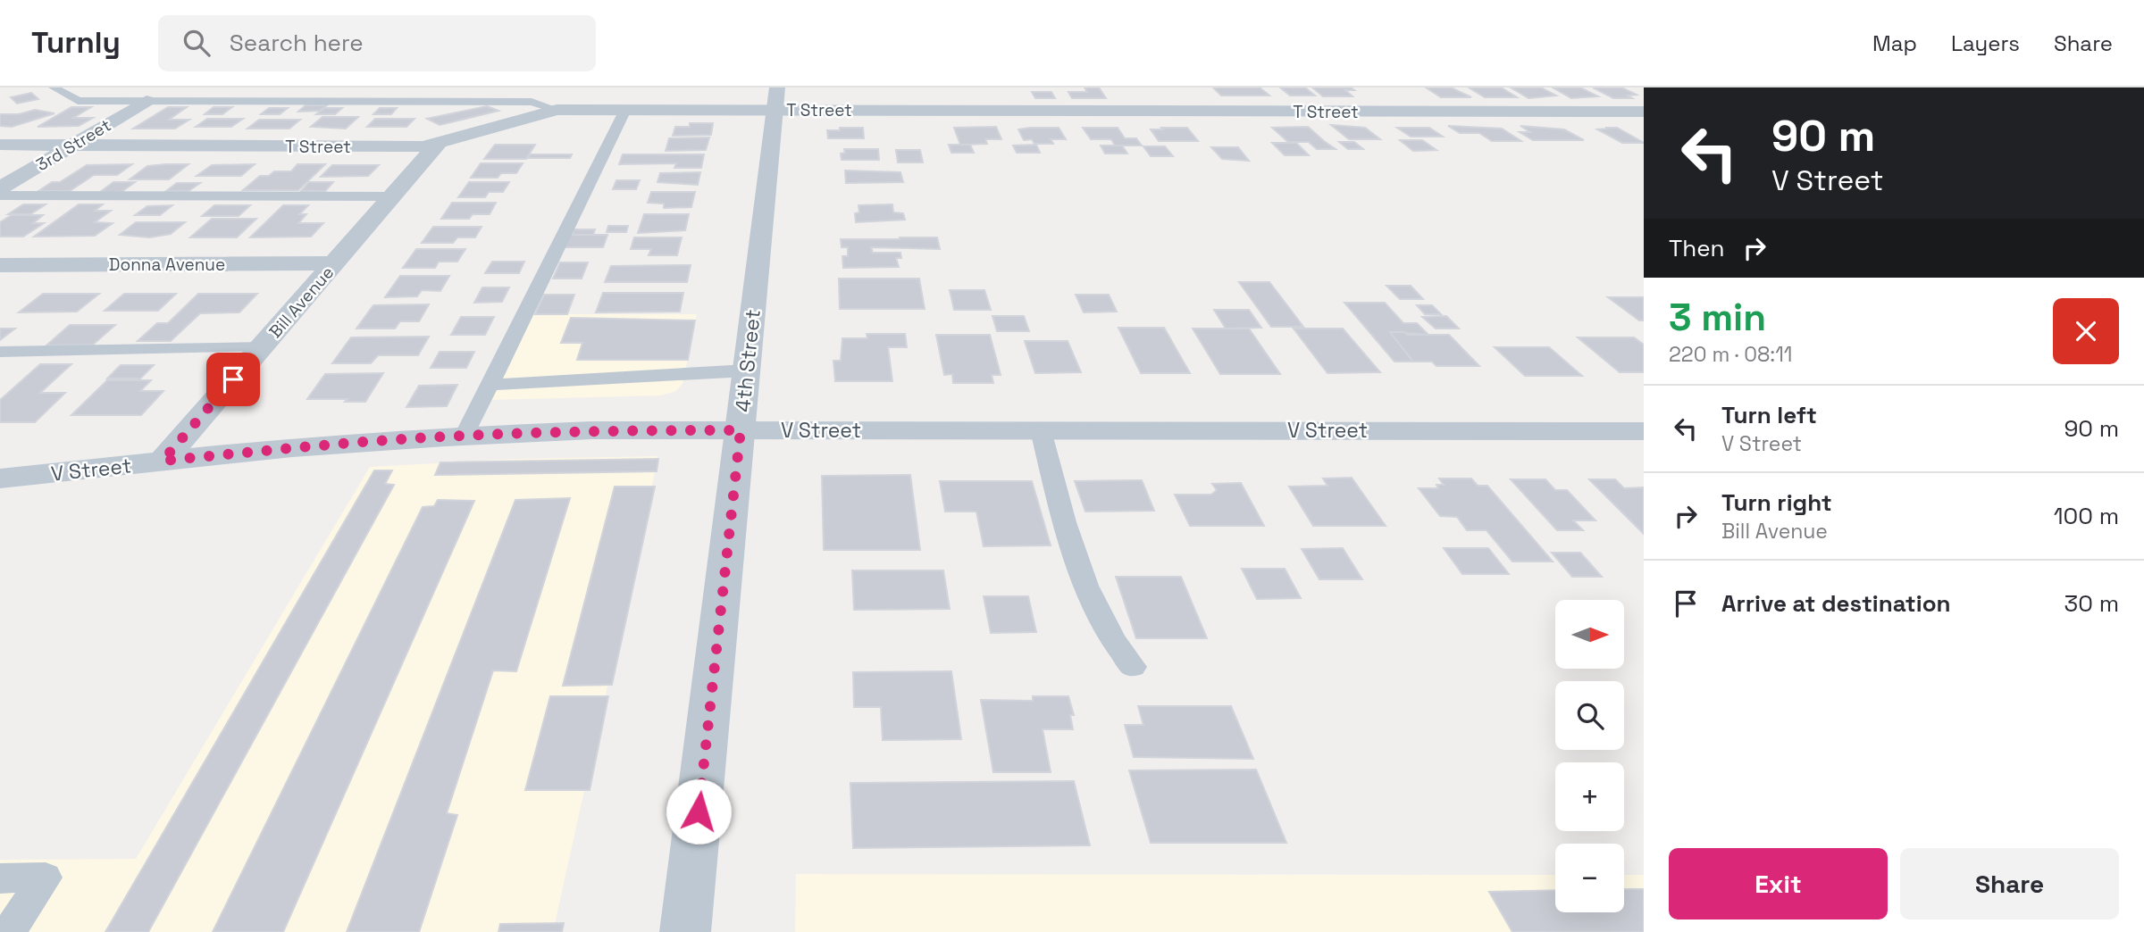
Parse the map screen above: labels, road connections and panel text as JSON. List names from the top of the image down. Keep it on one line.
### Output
{"streets":{"street":["T Street","3rd Street","Donna Avenue","Bill Avenue","4th Street","V Street"]},"crossings":[["T Street","3rd Street"],["T Street","Bill Avenue"],["T Street","4th Street"],["Donna Avenue","Bill Avenue"],["Bill Avenue","V Street"],["4th Street","V Street"]],"north":"right","page":{"header":"Turnly","search":"Search here","nav":["Map","Layers","Share"],"turn":["90 m","V Street"],"then":"Then","heading":["3 min","220 m · 08:11"],"list":[{"name":"Turn left","note":"V Street","value":"90 m"},{"name":"Turn right","note":"Bill Avenue","value":"100 m"},{"name":"Arrive at destination","value":"30 m"}],"map_buttons":["+","−"],"buttons":["Exit","Share"]}}
